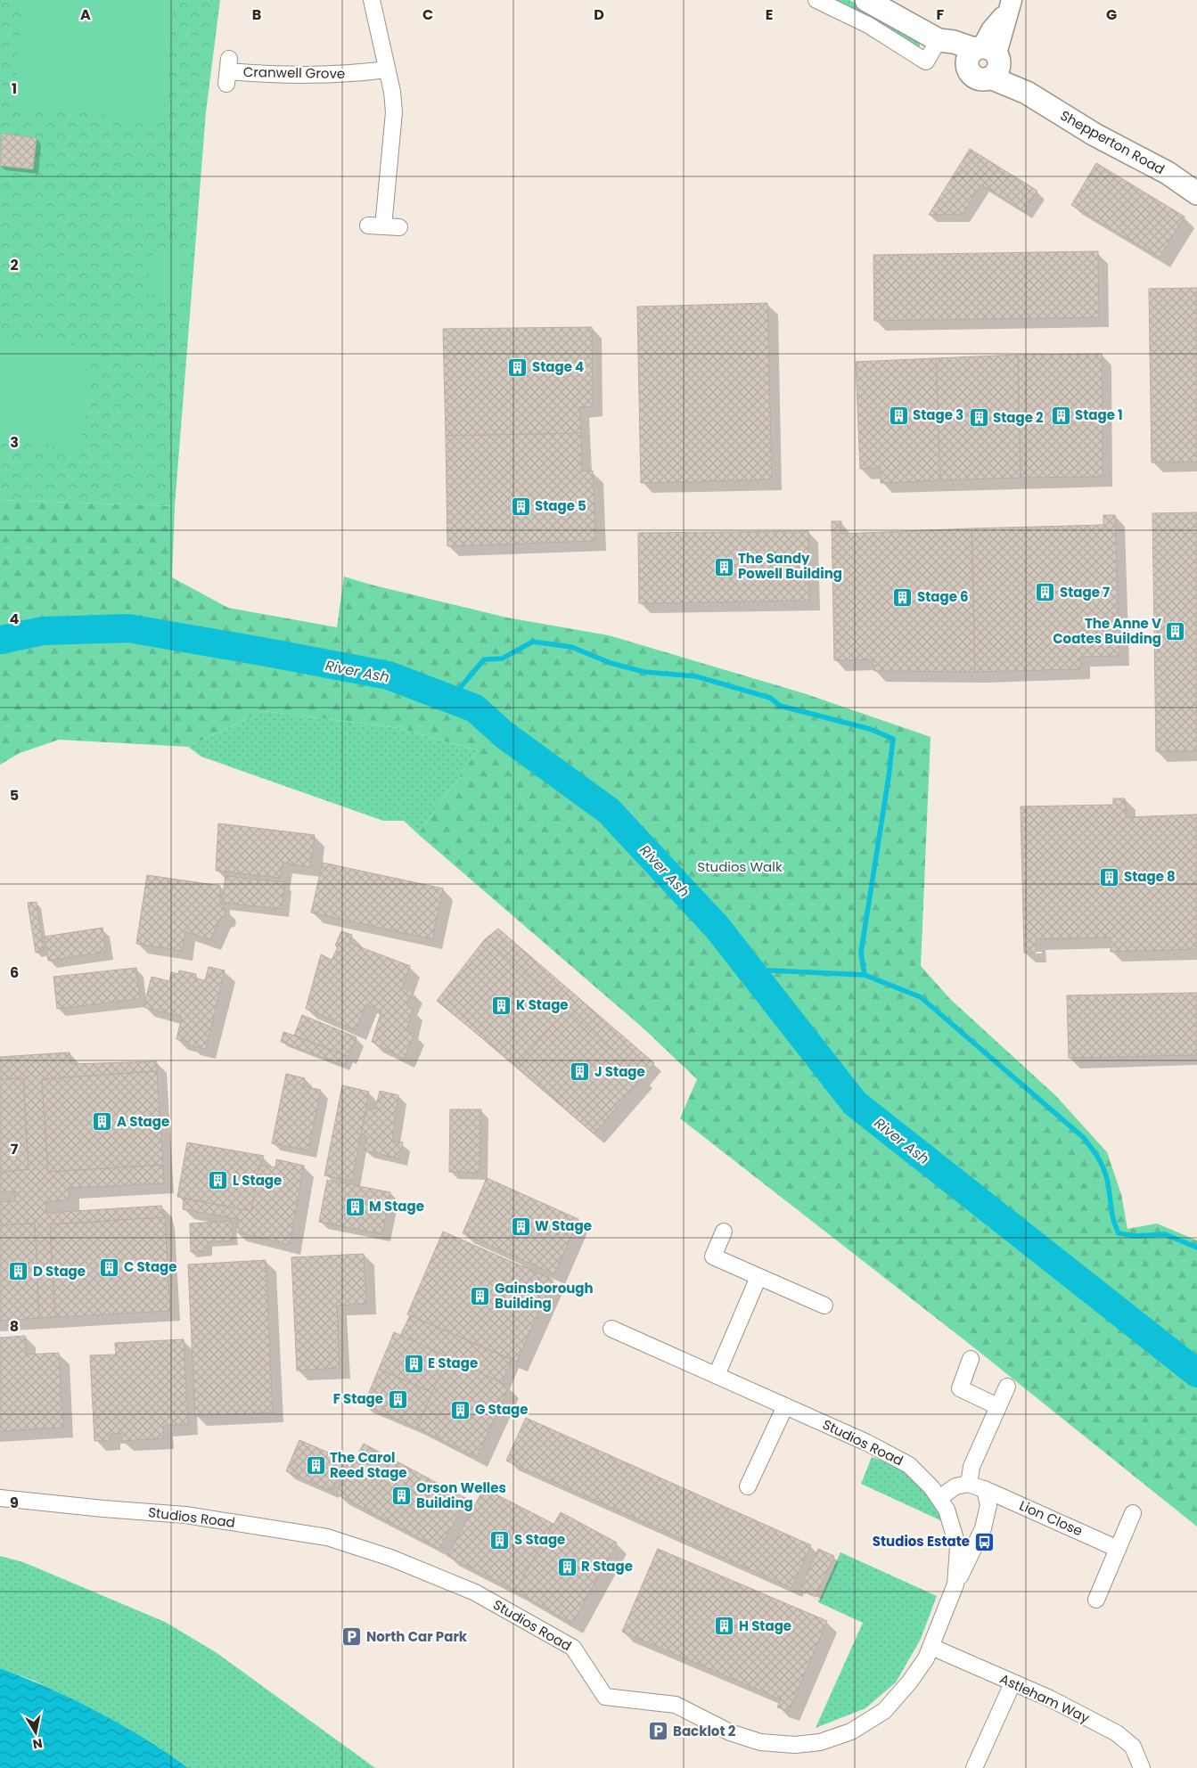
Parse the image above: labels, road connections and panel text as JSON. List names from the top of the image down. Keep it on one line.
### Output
{"streets":{"main road":["Shepperton Road"],"street":["Cranwell Grove","Studios Road","Lion Close","Astleham Way"]},"crossings":[["Studios Road","Astleham Way"]],"water":["River Ash"],"parks":["Studios Walk"],"places":{"building":["Stage 4","Stage 3","Stage 1","Stage 2","Stage 5","The Sandy Powell Building","Stage 7","Stage 6","The Anne V Coates Building","Stage 8","K Stage","J Stage","A Stage","L Stage","M Stage","W Stage","C Stage","D Stage","Gainsborough Building","E Stage","F Stage","G Stage","The Carol Reed Stage","Orson Welles Building","S Stage","R Stage","H Stage"],"bus stop":["Studios Estate"],"parking":["North Car Park","Backlot 2"]},"north":"bottom","grid":{"columns":["A","B","C","D","E","F","G"],"rows":["1","2","3","4","5","6","7","8","9"]}}
